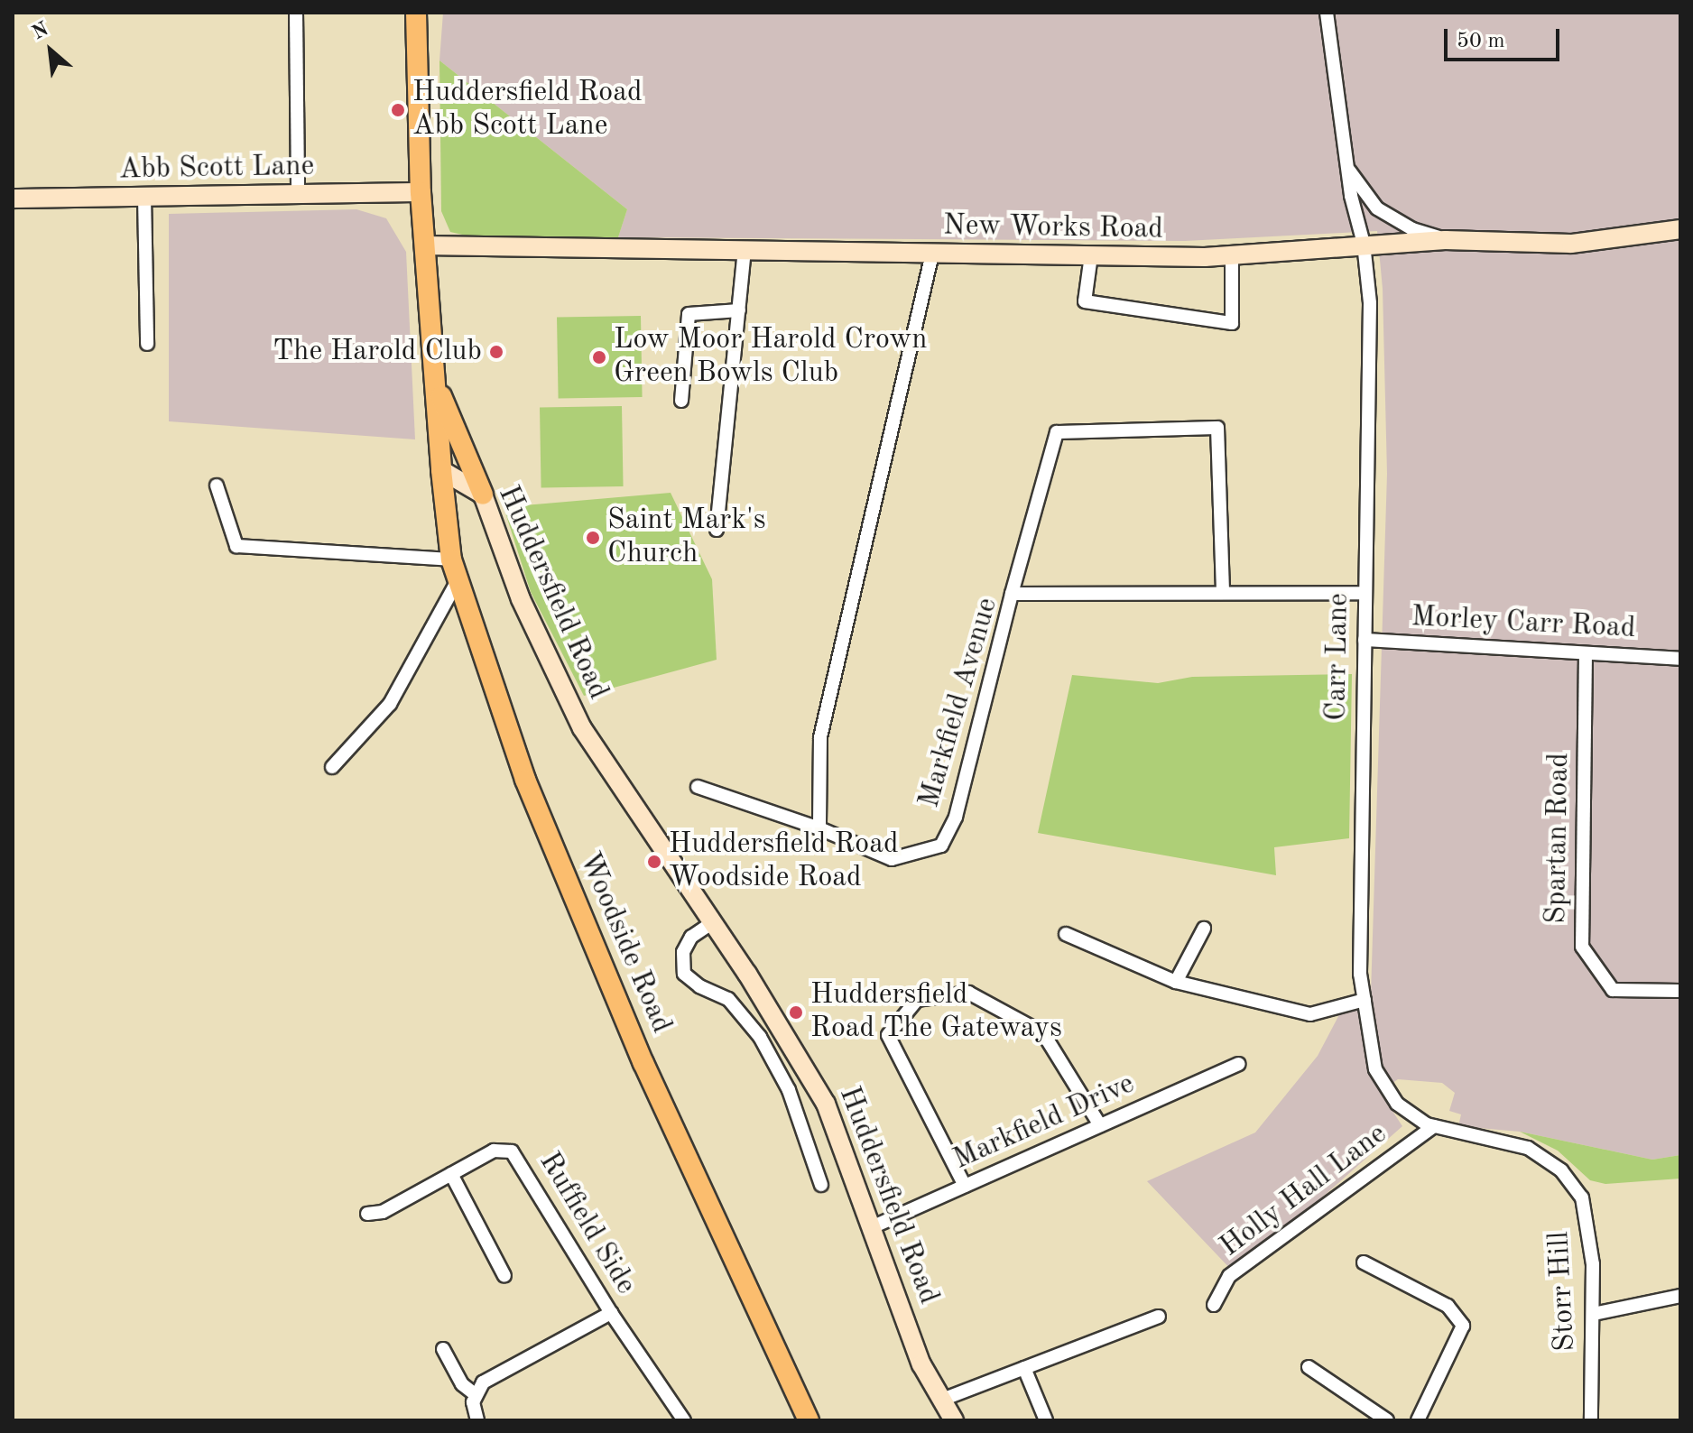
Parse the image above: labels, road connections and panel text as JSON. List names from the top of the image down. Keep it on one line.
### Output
{"streets":{"main road":["Woodside Road"],"street":["Abb Scott Lane","New Works Road","Huddersfield Road","Morley Carr Road","Carr Lane","Markfield Avenue","Spartan Road","Markfield Drive","Holly Hall Lane","Ruffield Side","Storr Hill"]},"crossings":[["New Works Road","Carr Lane"],["Huddersfield Road","Woodside Road"],["Huddersfield Road","Markfield Drive"],["Morley Carr Road","Carr Lane"],["Morley Carr Road","Spartan Road"],["Carr Lane","Markfield Avenue"],["Carr Lane","Storr Hill"],["Holly Hall Lane","Storr Hill"]],"places":["Huddersfield Road Abb Scott Lane","The Harold Club","Low Moor Harold Crown Green Bowls Club","Saint Mark's Church","Huddersfield Road Woodside Road","Huddersfield Road The Gateways"],"scale_bar":"50 m","north":"top left"}
